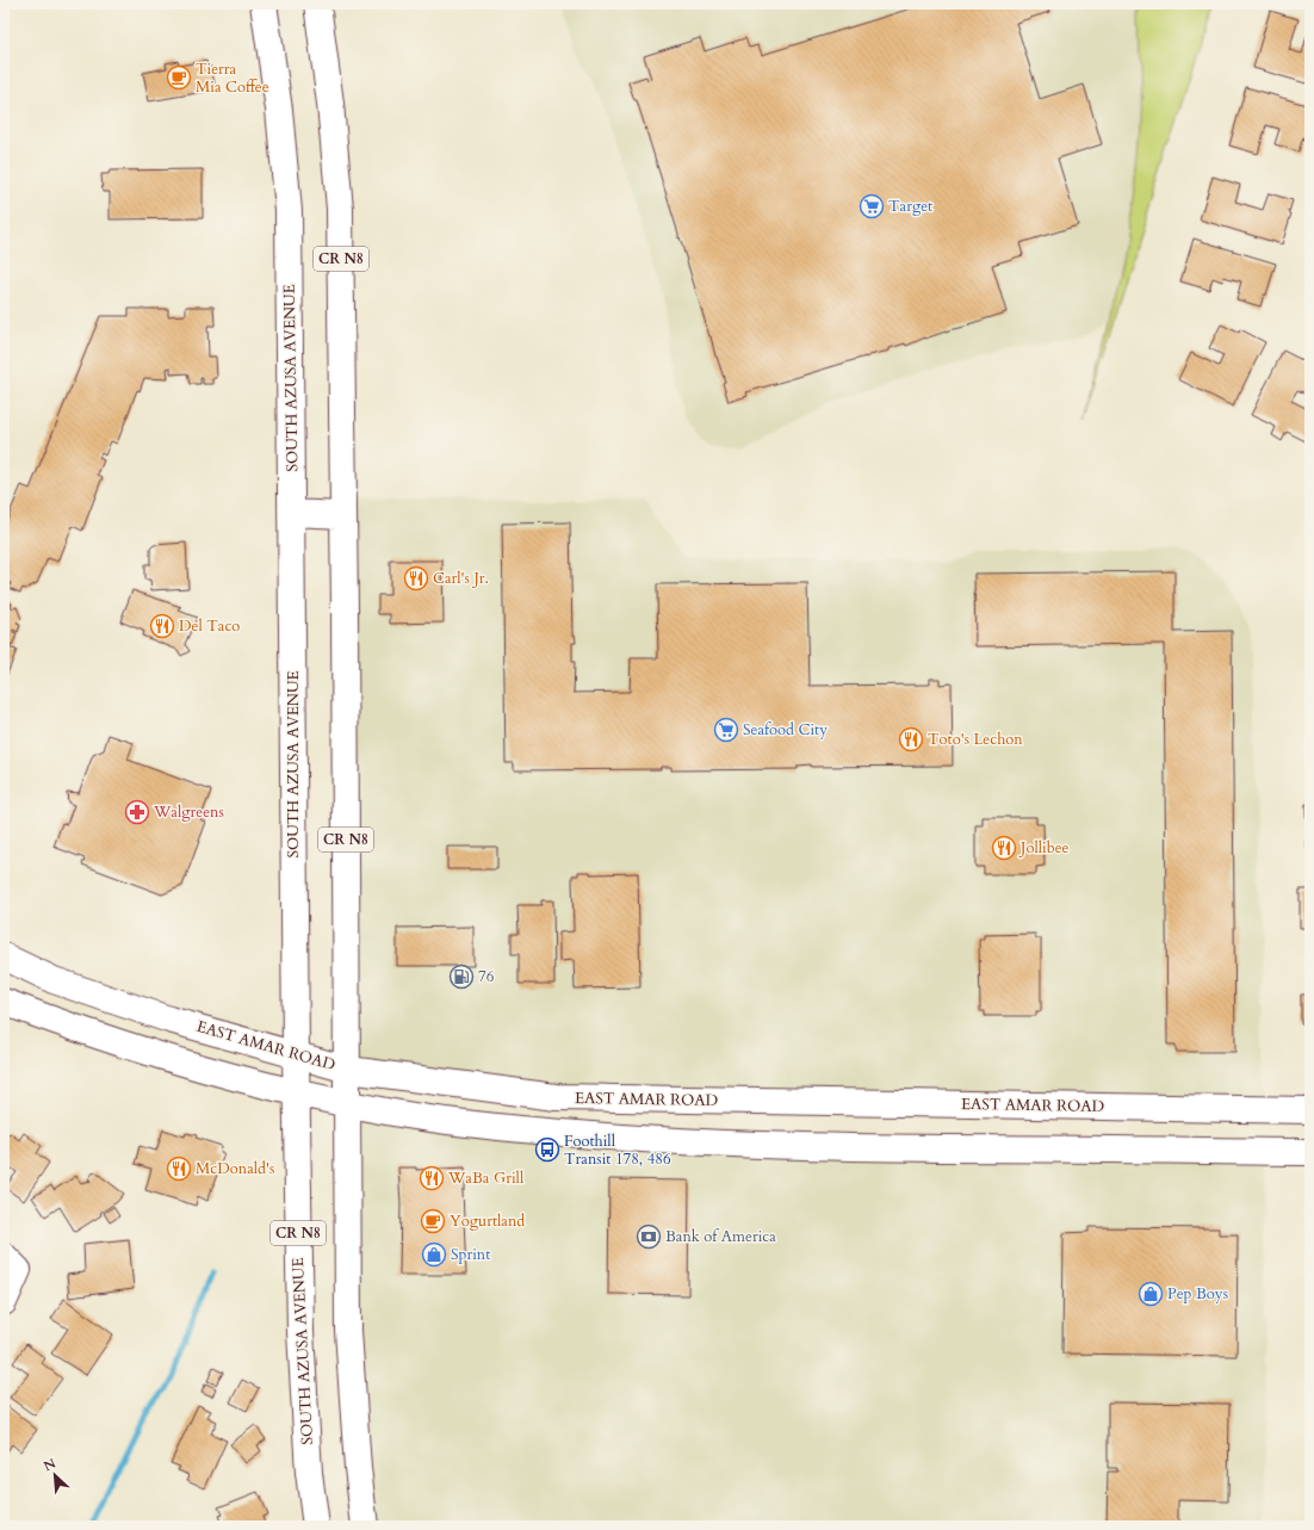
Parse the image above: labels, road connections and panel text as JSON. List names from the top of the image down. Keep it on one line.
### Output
{"streets":{"main road":["CR N8","SOUTH AZUSA AVENUE","EAST AMAR ROAD"]},"crossings":[["CR N8","EAST AMAR ROAD"],["SOUTH AZUSA AVENUE","EAST AMAR ROAD"]],"places":{"cafe":["Tierra Mia Coffee","Yogurtland"],"supermarket":["Target","Seafood City"],"restaurant":["Carl's Jr.","Del Taco","Toto's Lechon","Jollibee","McDonald's","WaBa Grill"],"pharmacy":["Walgreens"],"fuel station":["76"],"bus stop":["Foothill Transit 178, 486"],"bank":["Bank of America"],"shop":["Sprint","Pep Boys"]},"north":"top left"}
